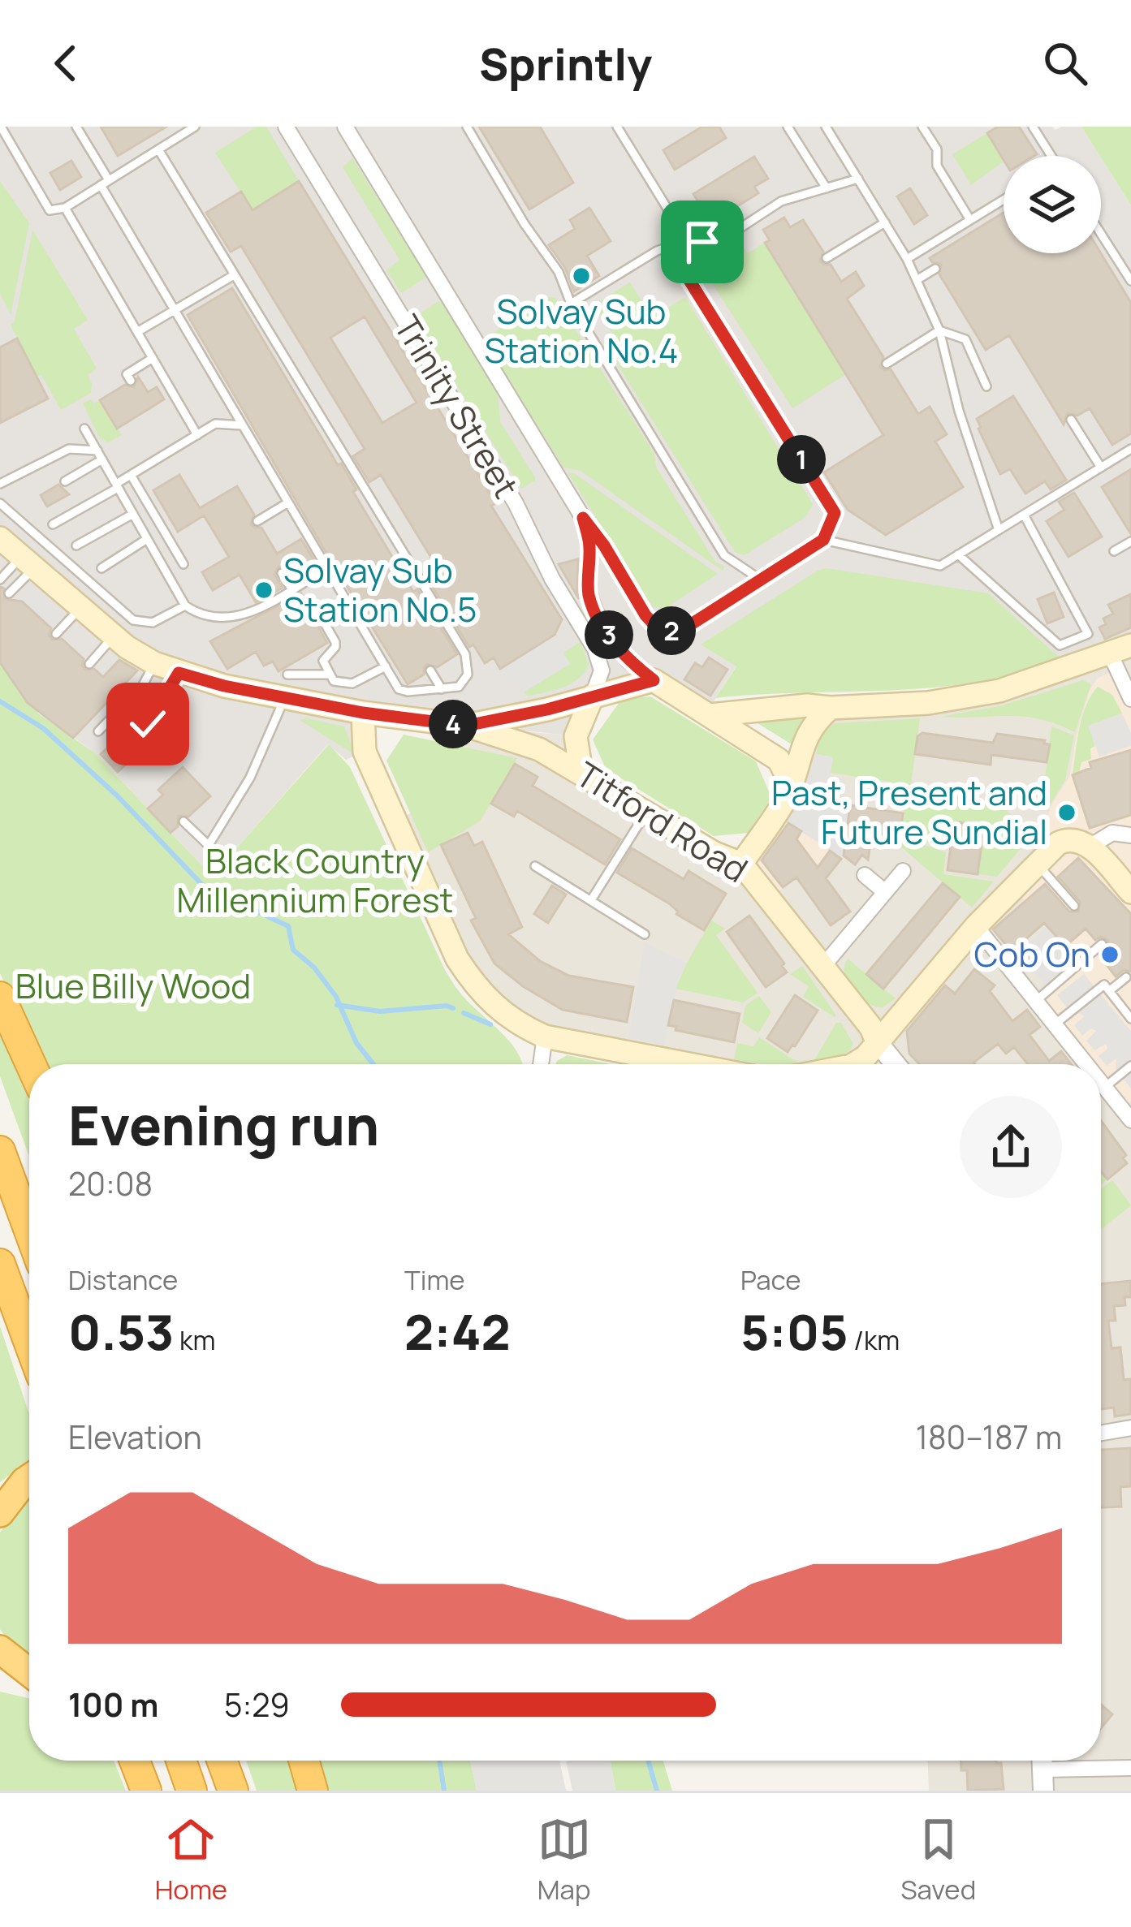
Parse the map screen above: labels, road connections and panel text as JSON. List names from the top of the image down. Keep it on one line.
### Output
{"streets":{"main road":["Trinity Street","Titford Road"]},"crossings":[["Trinity Street","Titford Road"]],"parks":["Black Country Millennium Forest","Blue Billy Wood"],"places":["Solvay Sub Station No.4","Solvay Sub Station No.5","Past, Present and Future Sundial","Cob On"],"page":{"header":"Sprintly","pins":["1","2","3","4"],"heading":["Evening run","20:08"],"stats":[["Distance","0.53 km"],["Time","2:42"],["Pace","5:05 /km"]],"chart":["Elevation","180–187 m"],"list":[{"name":"100 m","note":"5:29"}],"tabs":["Home","Map","Saved"]}}
